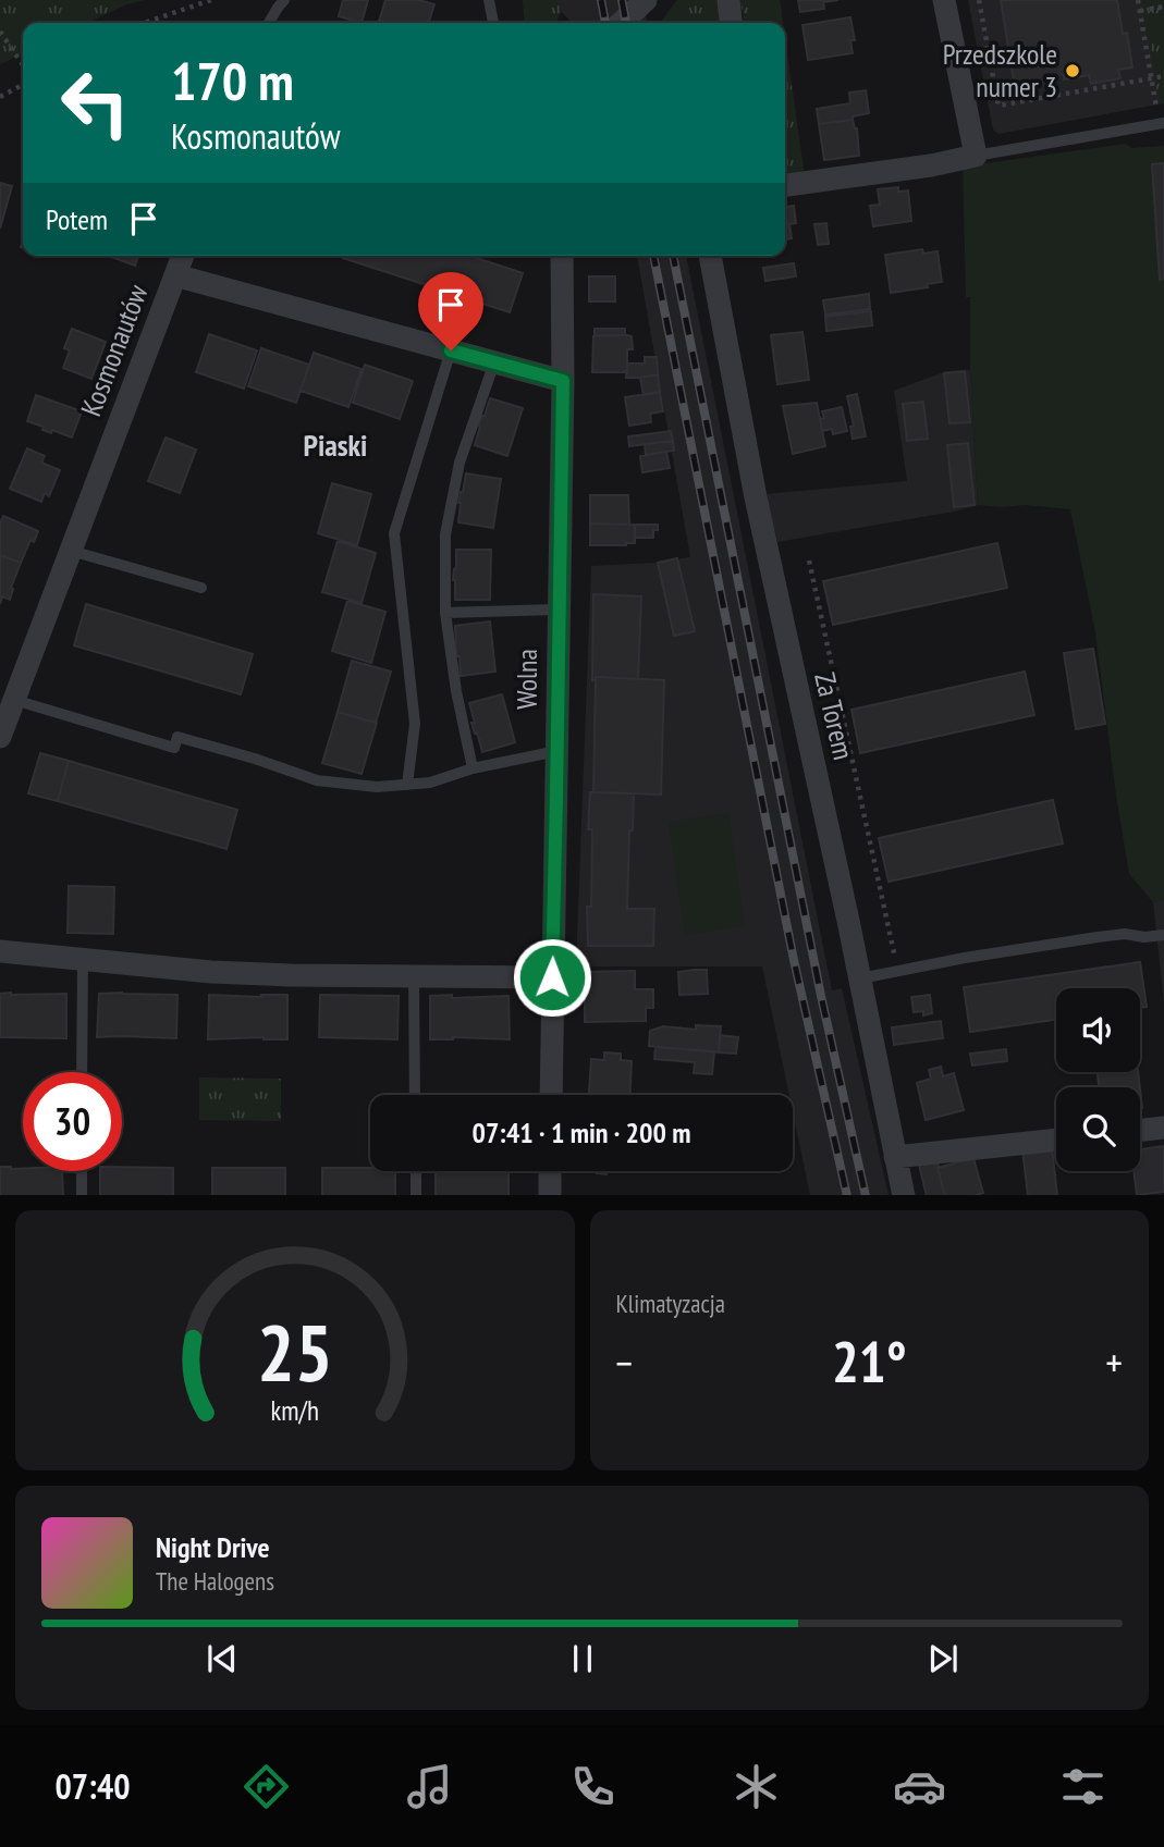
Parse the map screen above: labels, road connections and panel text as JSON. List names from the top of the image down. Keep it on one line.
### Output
{"streets":{"street":["Kosmonautów","Wolna","Za Torem"]},"crossings":[["Kosmonautów","Wolna"]],"districts":["Piaski"],"places":["Przedszkole numer 3"],"page":{"turn":["170 m","Kosmonautów"],"then":"Potem","limit":"30","trip":"07:41 · 1 min · 200 m","tile":"Klimatyzacja","heat":["−","21°","+"],"song":["Night Drive","The Halogens"],"tabs":"07:40","gauge":["25","km/h"]}}
